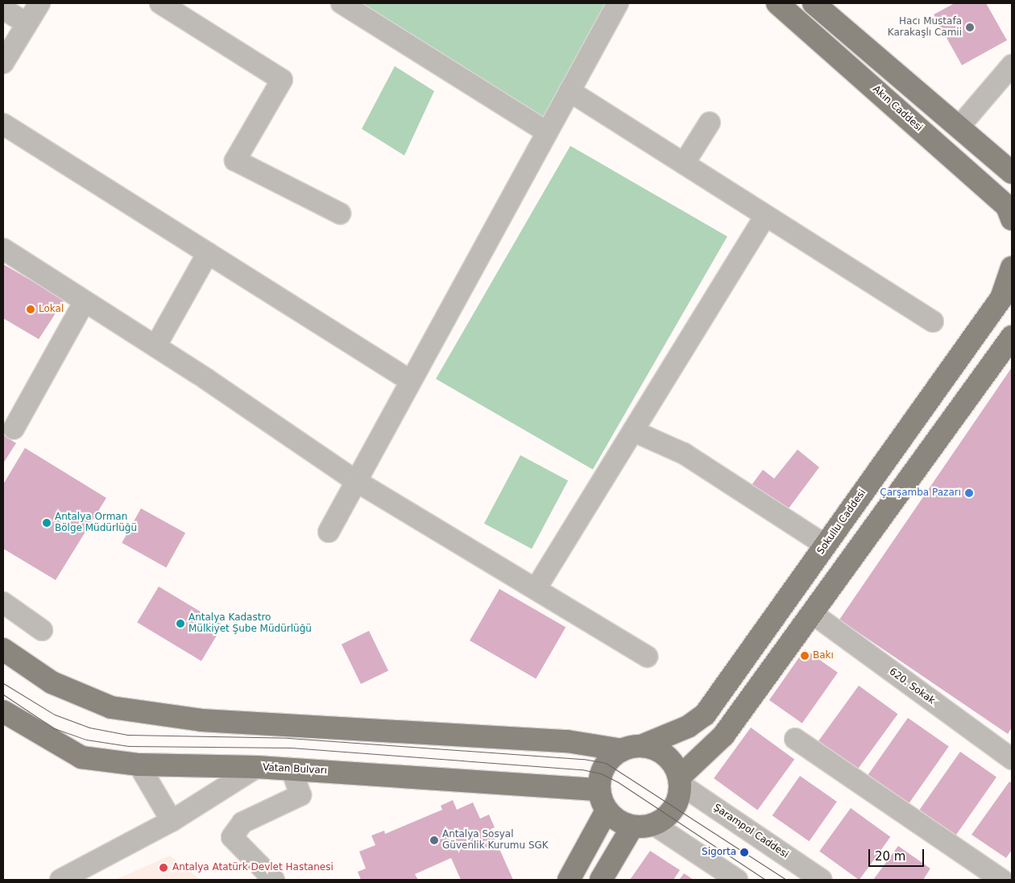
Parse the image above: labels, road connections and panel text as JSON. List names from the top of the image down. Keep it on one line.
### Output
{"streets":{"main road":["Akın Caddesi","Sokullu Caddesi","Vatan Bulvarı"],"street":["620. Sokak","Şarampol Caddesi"]},"crossings":[["Sokullu Caddesi","Vatan Bulvarı"],["Sokullu Caddesi","Şarampol Caddesi"],["Vatan Bulvarı","Şarampol Caddesi"]],"places":["Hacı Mustafa Karakaşlı Camii","Lokal","Çarşamba Pazarı","Antalya Orman Bölge Müdürlüğü","Antalya Kadastro Mülkiyet Şube Müdürlüğü","Bakı","Antalya Sosyal Güvenlik Kurumu SGK","Sigorta","Antalya Atatürk Devlet Hastanesi"],"scale_bar":"20 m"}
